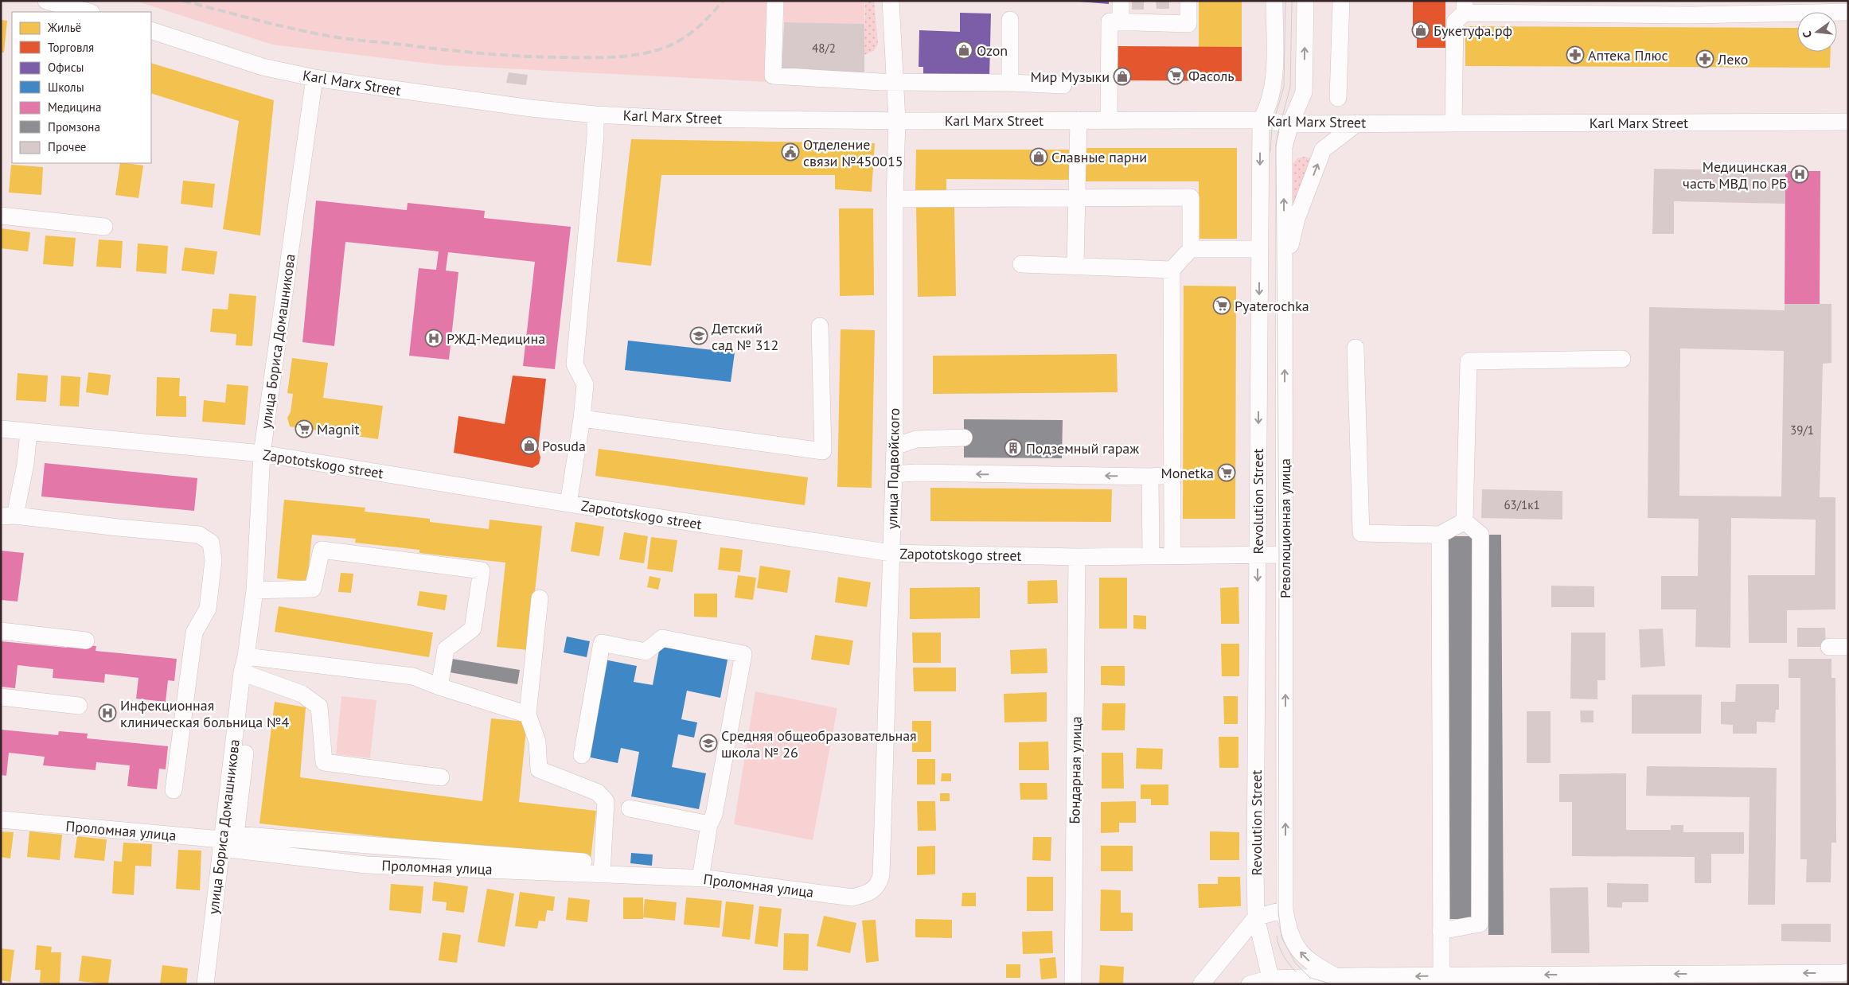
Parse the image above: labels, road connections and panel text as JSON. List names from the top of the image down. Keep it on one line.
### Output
{"streets":{"street":["Karl Marx Street","улица Бориса Домашникова","Zapototskogo street","улица Подвойского","Revolution Street","Революционная улица","Бондарная улица","Проломная улица"]},"crossings":[["Karl Marx Street","улица Бориса Домашникова"],["Karl Marx Street","улица Подвойского"],["Karl Marx Street","Revolution Street"],["Karl Marx Street","Революционная улица"],["улица Бориса Домашникова","Zapototskogo street"],["улица Бориса Домашникова","Проломная улица"],["Zapototskogo street","улица Подвойского"],["Zapototskogo street","Revolution Street"],["Zapototskogo street","Революционная улица"],["Zapototskogo street","Бондарная улица"],["улица Подвойского","Проломная улица"]],"places":{"shop":["Букетуфа.рф","Ozon","Мир Музыки","Славные парни","Posuda"],"pharmacy":["Аптека Плюс","Леко"],"supermarket":["Фасоль","Pyaterochka","Magnit","Monetka"],"public building":["Отделение связи №450015"],"hospital":["Медицинская часть МВД по РБ","РЖД-Медицина","Инфекционная клиническая больница №4"],"school or university":["Детский сад № 312","Средняя общеобразовательная школа № 26"],"building":["Подземный гараж"]},"house_numbers":["48/2","39/1","63/1к1"],"legend":["Жильё","Торговля","Офисы","Школы","Медицина","Промзона","Прочее"],"north":"left"}
